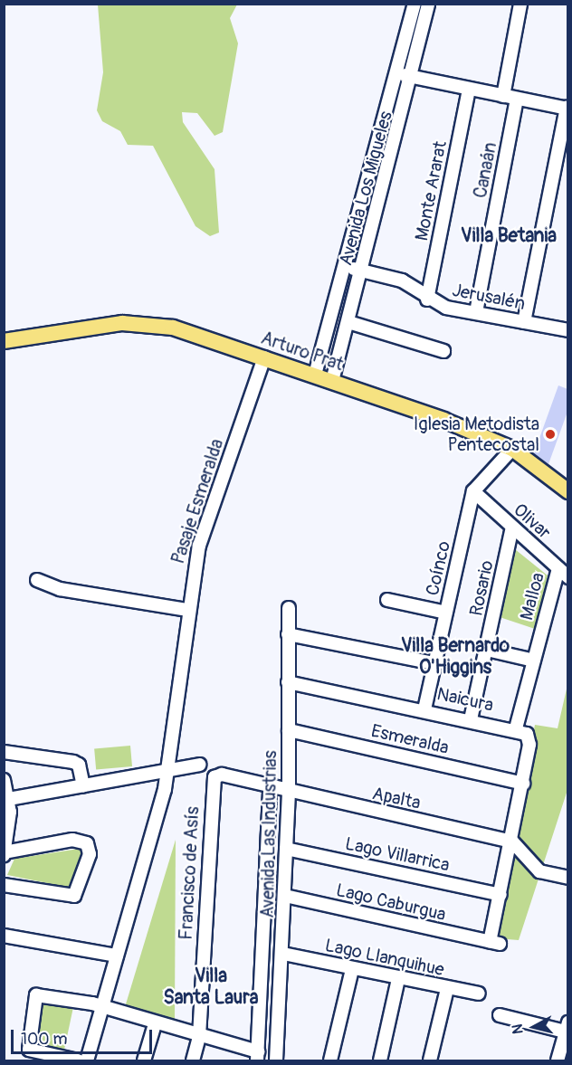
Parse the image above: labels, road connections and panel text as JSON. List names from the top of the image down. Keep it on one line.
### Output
{"streets":{"main road":["Arturo Prat"],"street":["Canaán","Avenida Los Migueles","Monte Ararat","Jerusalén","Pasaje Esmeralda","Olivar","Coínco","Rosario","Malloa","Naicura","Esmeralda","Apalta","Avenida Las Industrias","Lago Villarrica","Francisco de Asís","Lago Caburgua","Lago Llanquihue"]},"crossings":[["Canaán","Jerusalén"],["Avenida Los Migueles","Jerusalén"],["Avenida Los Migueles","Arturo Prat"],["Monte Ararat","Jerusalén"],["Arturo Prat","Pasaje Esmeralda"],["Arturo Prat","Coínco"],["Olivar","Coínco"],["Olivar","Rosario"],["Olivar","Malloa"],["Coínco","Naicura"],["Rosario","Naicura"],["Malloa","Naicura"],["Naicura","Avenida Las Industrias"],["Esmeralda","Avenida Las Industrias"],["Apalta","Avenida Las Industrias"],["Apalta","Francisco de Asís"],["Apalta","Lago Caburgua"],["Avenida Las Industrias","Lago Villarrica"],["Avenida Las Industrias","Lago Caburgua"],["Avenida Las Industrias","Lago Llanquihue"],["Lago Villarrica","Lago Caburgua"]],"districts":["Villa Betania","Villa Bernardo O'Higgins","Villa Santa Laura"],"places":["Iglesia Metodista Pentecostal"],"scale_bar":"100 m","north":"left"}
